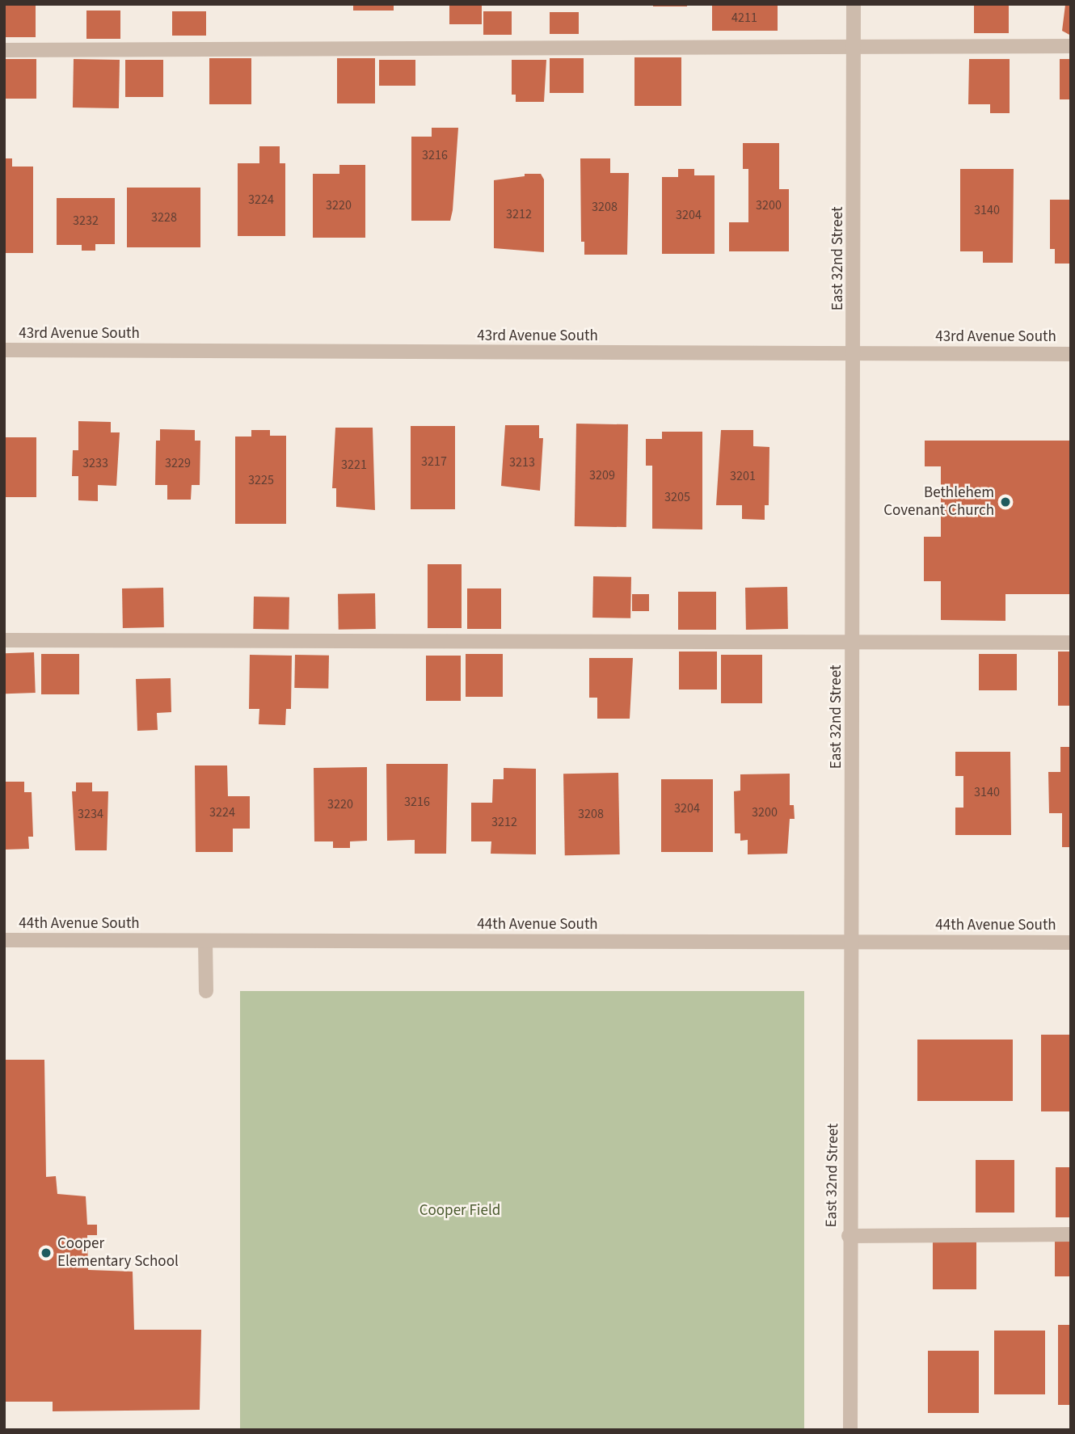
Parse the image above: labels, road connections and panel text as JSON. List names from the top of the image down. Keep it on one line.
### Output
{"streets":{"street":["East 32nd Street","43rd Avenue South","44th Avenue South"]},"crossings":[["East 32nd Street","43rd Avenue South"],["East 32nd Street","44th Avenue South"]],"parks":["Cooper Field"],"places":["Bethlehem Covenant Church","Cooper Elementary School"],"house_numbers":["4211","3216","3224","3220","3200","3208","3140","3212","3204","3228","3232","3217","3213","3233","3229","3221","3209","3201","3225","3205","3140","3216","3220","3204","3224","3200","3234","3208","3212"]}
